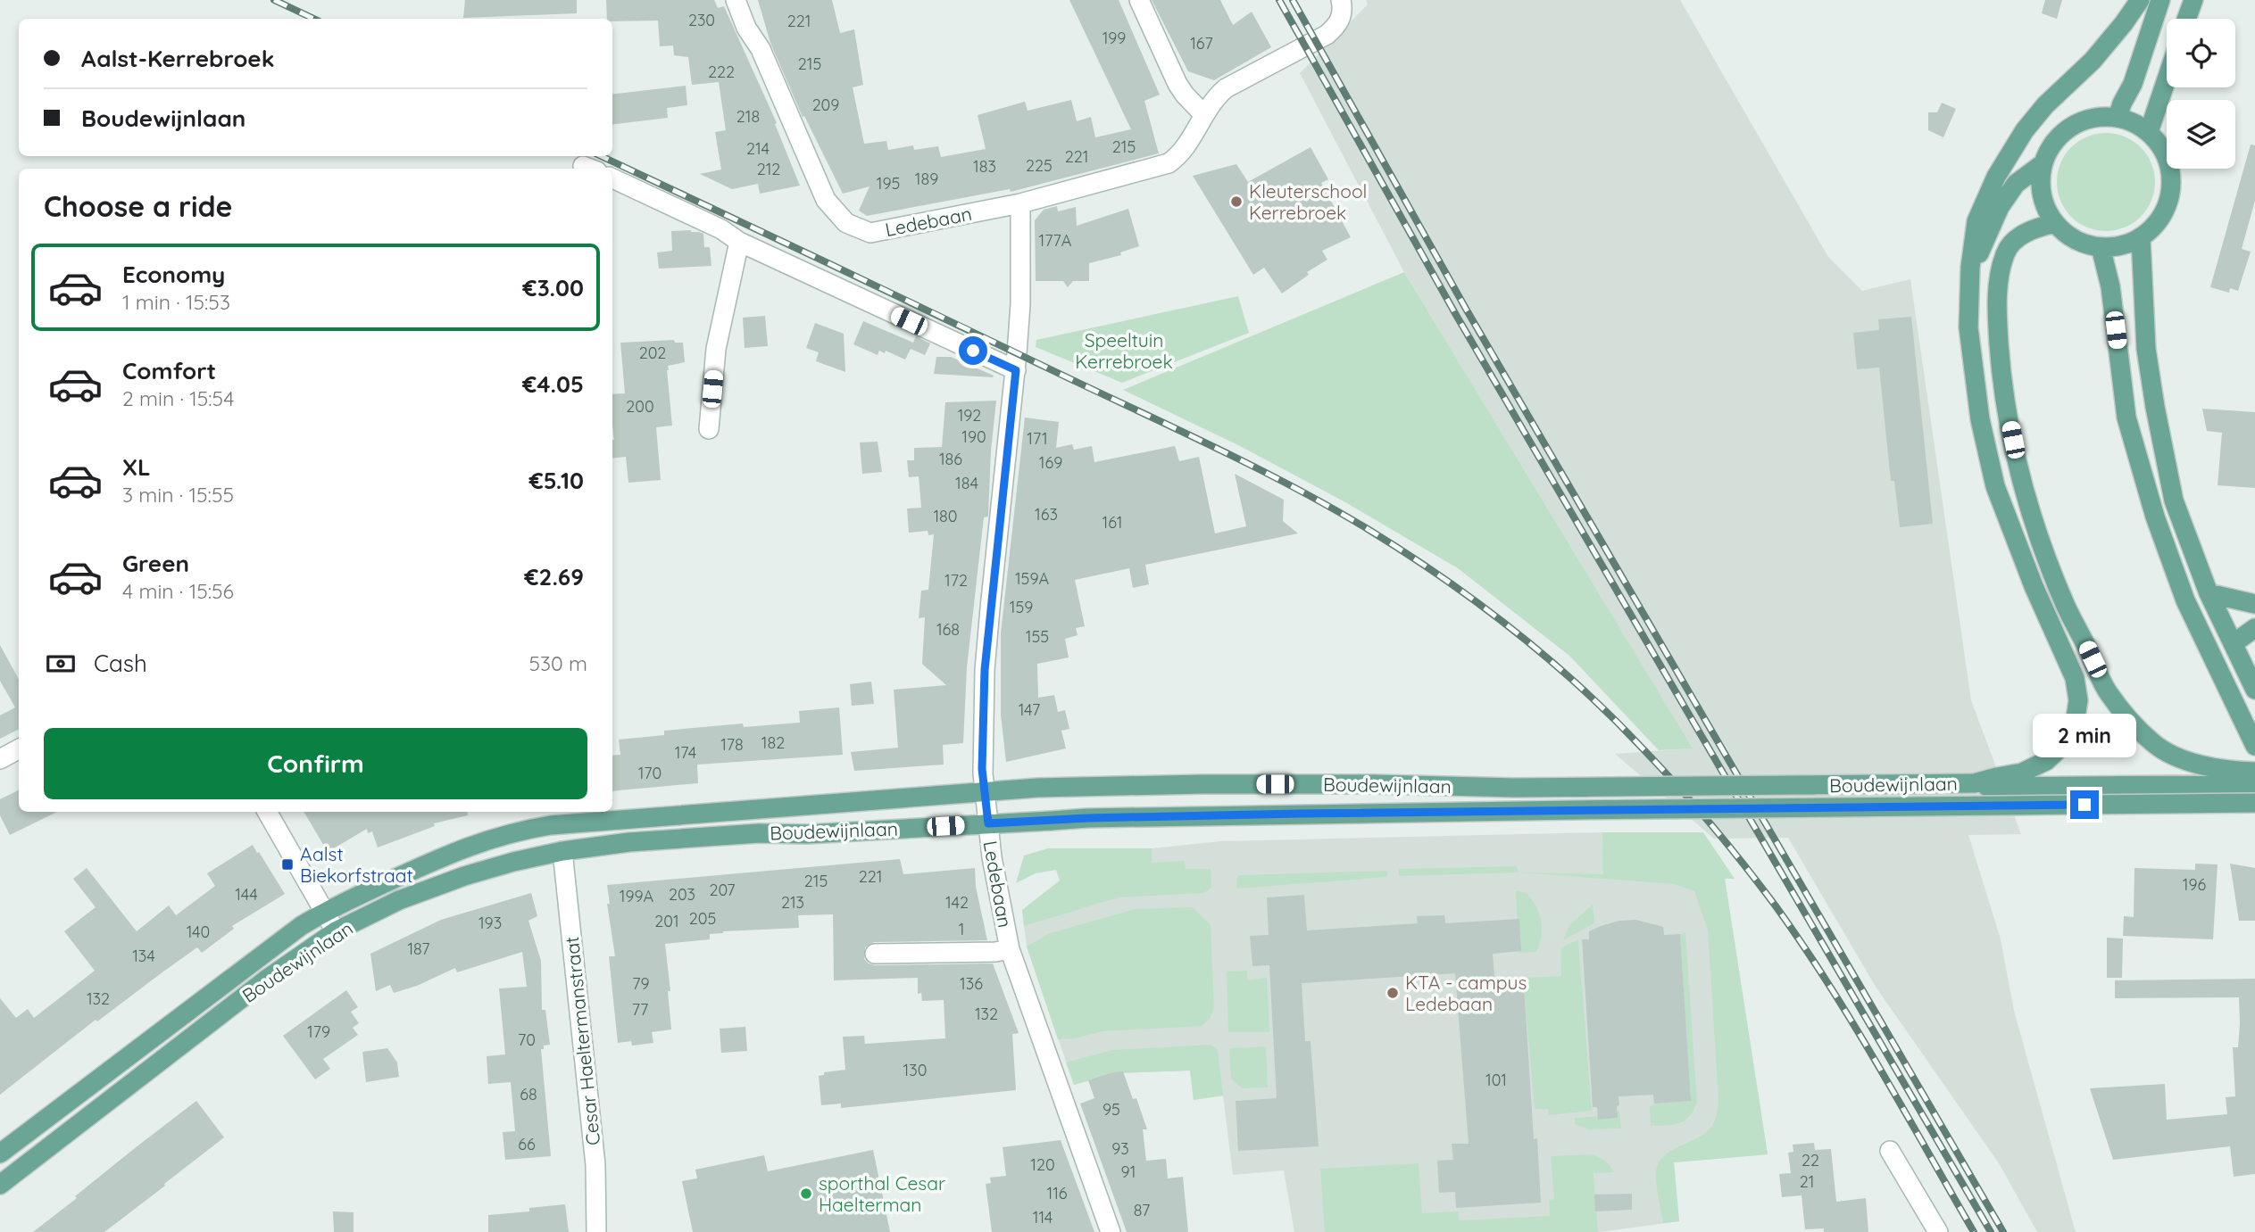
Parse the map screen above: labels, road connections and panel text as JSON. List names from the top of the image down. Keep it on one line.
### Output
{"streets":{"main road":["Boudewijnlaan"],"street":["Ledebaan","Cesar Haeltermanstraat"]},"crossings":[["Ledebaan","Boudewijnlaan"],["Boudewijnlaan","Cesar Haeltermanstraat"]],"parks":["Speeltuin Kerrebroek"],"places":{"other":["Kleuterschool Kerrebroek","KTA - campus Ledebaan","sporthal Cesar Haelterman"],"transit":["Aalst Biekorfstraat"]},"house_numbers":["230","221","199","167","215","222","209","218","215","214","221","225","183","212","189","195","177A","202","200","192","190","171","186","169","184","163","180","161","159A","172","159","168","155","147","182","178","174","170","221","215","196","207","144","203","199A","213","142","205","201","193","1","140","187","134","79","136","132","77","132","179","70","130","101","68","95","66","93","22","120","91","21","116","87","114"],"page":{"banner":["Aalst-Kerrebroek","Boudewijnlaan"],"heading":"Choose a ride","list":[{"name":"Economy","note":"1 min · 15:53","value":"€3.00"},{"name":"Comfort","note":"2 min · 15:54","value":"€4.05"},{"name":"XL","note":"3 min · 15:55","value":"€5.10"},{"name":"Green","note":"4 min · 15:56","value":"€2.69"}],"pay":["Cash","530 m"],"bubble":"2 min","buttons":"Confirm"}}
